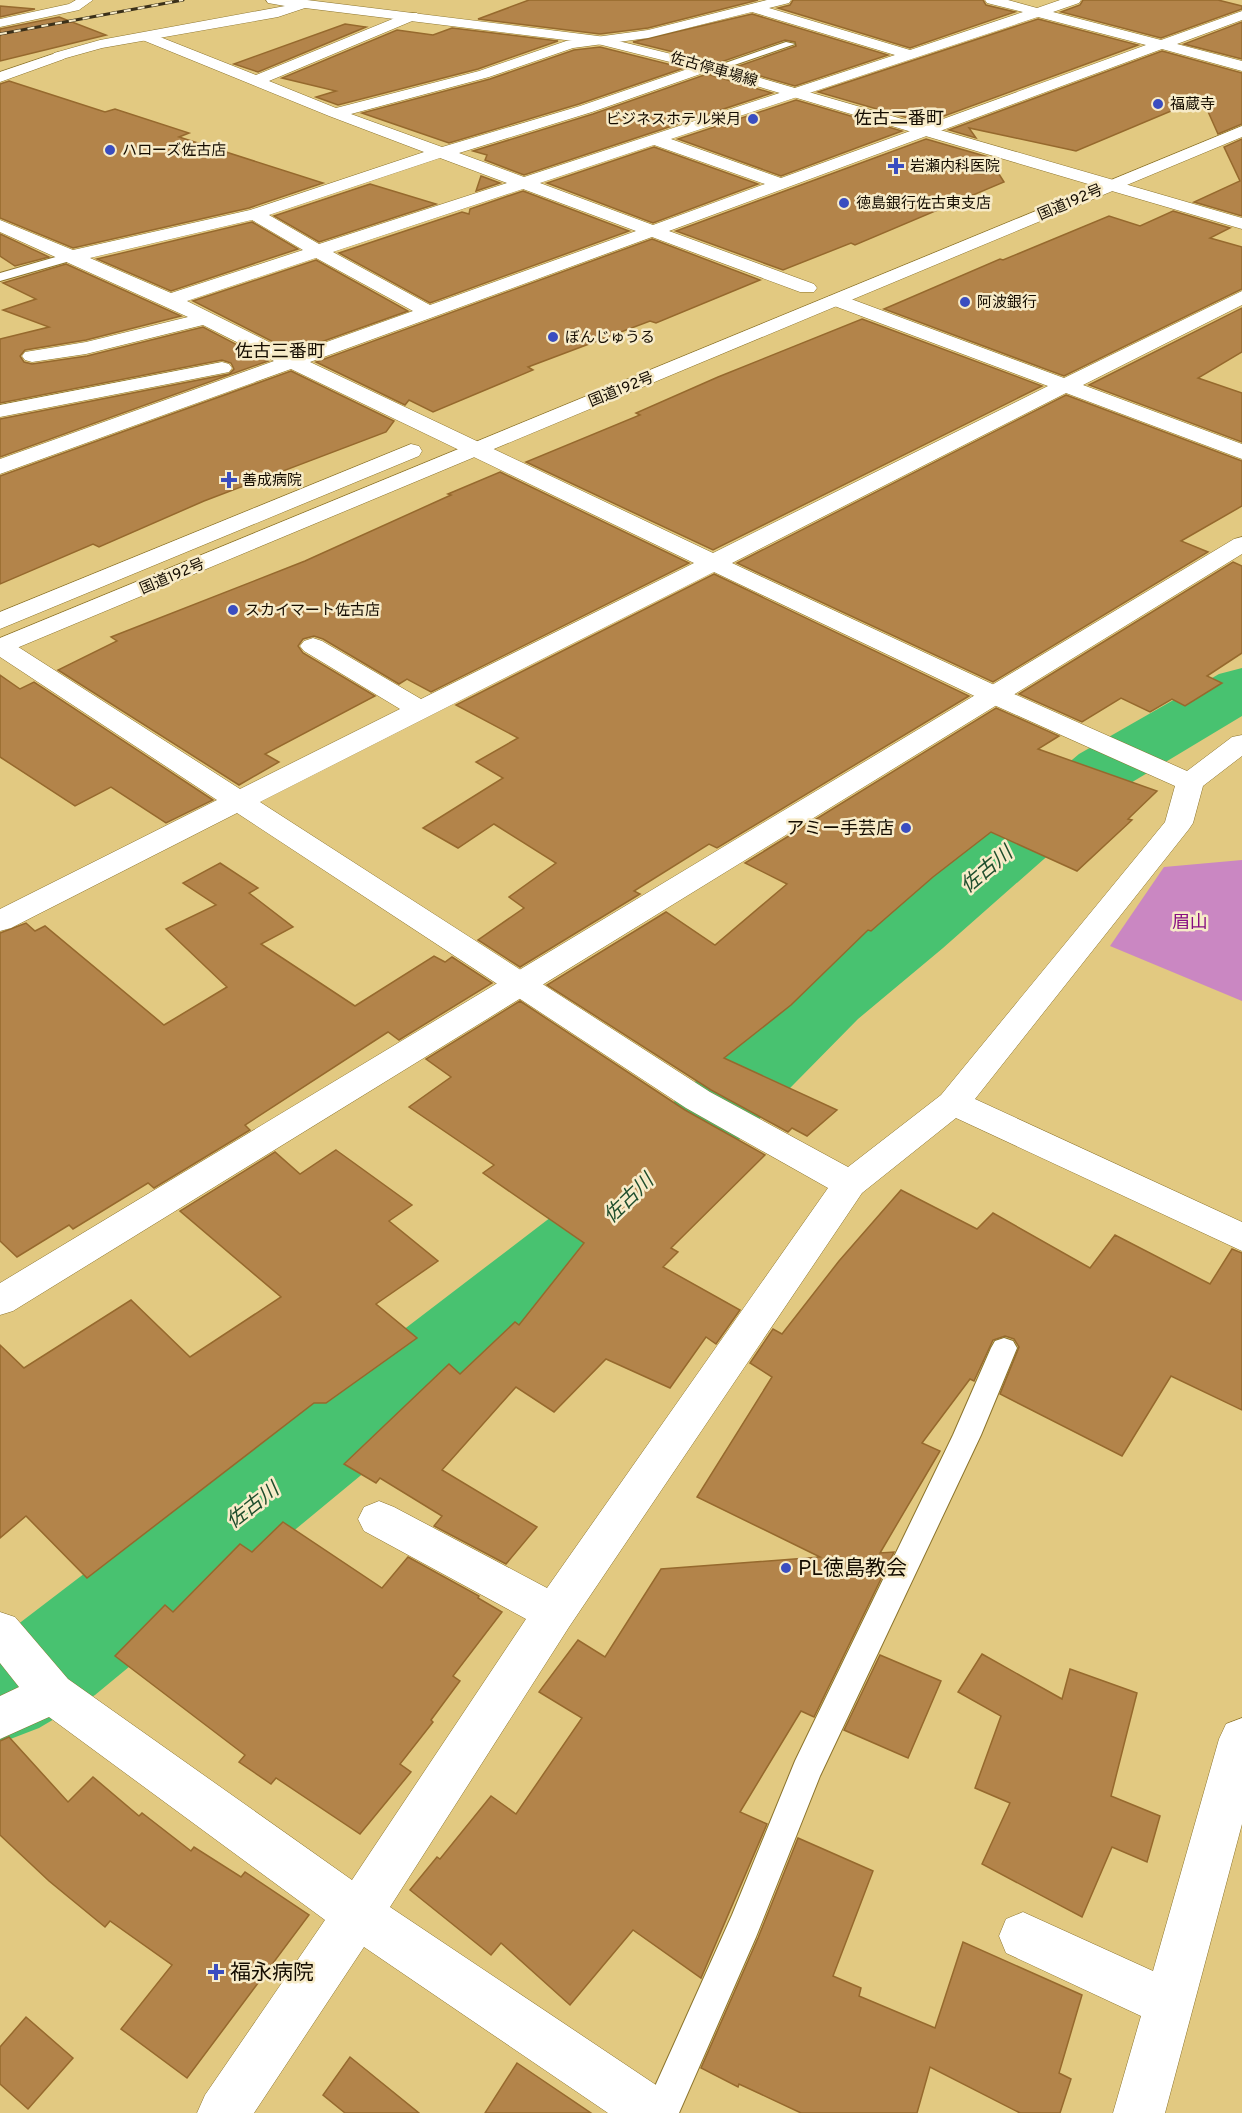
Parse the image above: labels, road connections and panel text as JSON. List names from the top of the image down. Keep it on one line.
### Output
{"streets":{"main road":["佐古停車場線","国道192号"]},"crossings":[["佐古停車場線","国道192号"]],"districts":["佐古二番町","佐古三番町"],"water":["佐古川"],"parks":["眉山"],"places":{"other":["福蔵寺","ビジネスホテル栄月","ハローズ佐古店","徳島銀行佐古東支店","阿波銀行","ぼんじゅうる","スカイマート佐古店","アミー手芸店","PL徳島教会"],"health":["岩瀬内科医院","善成病院","福永病院"]}}
